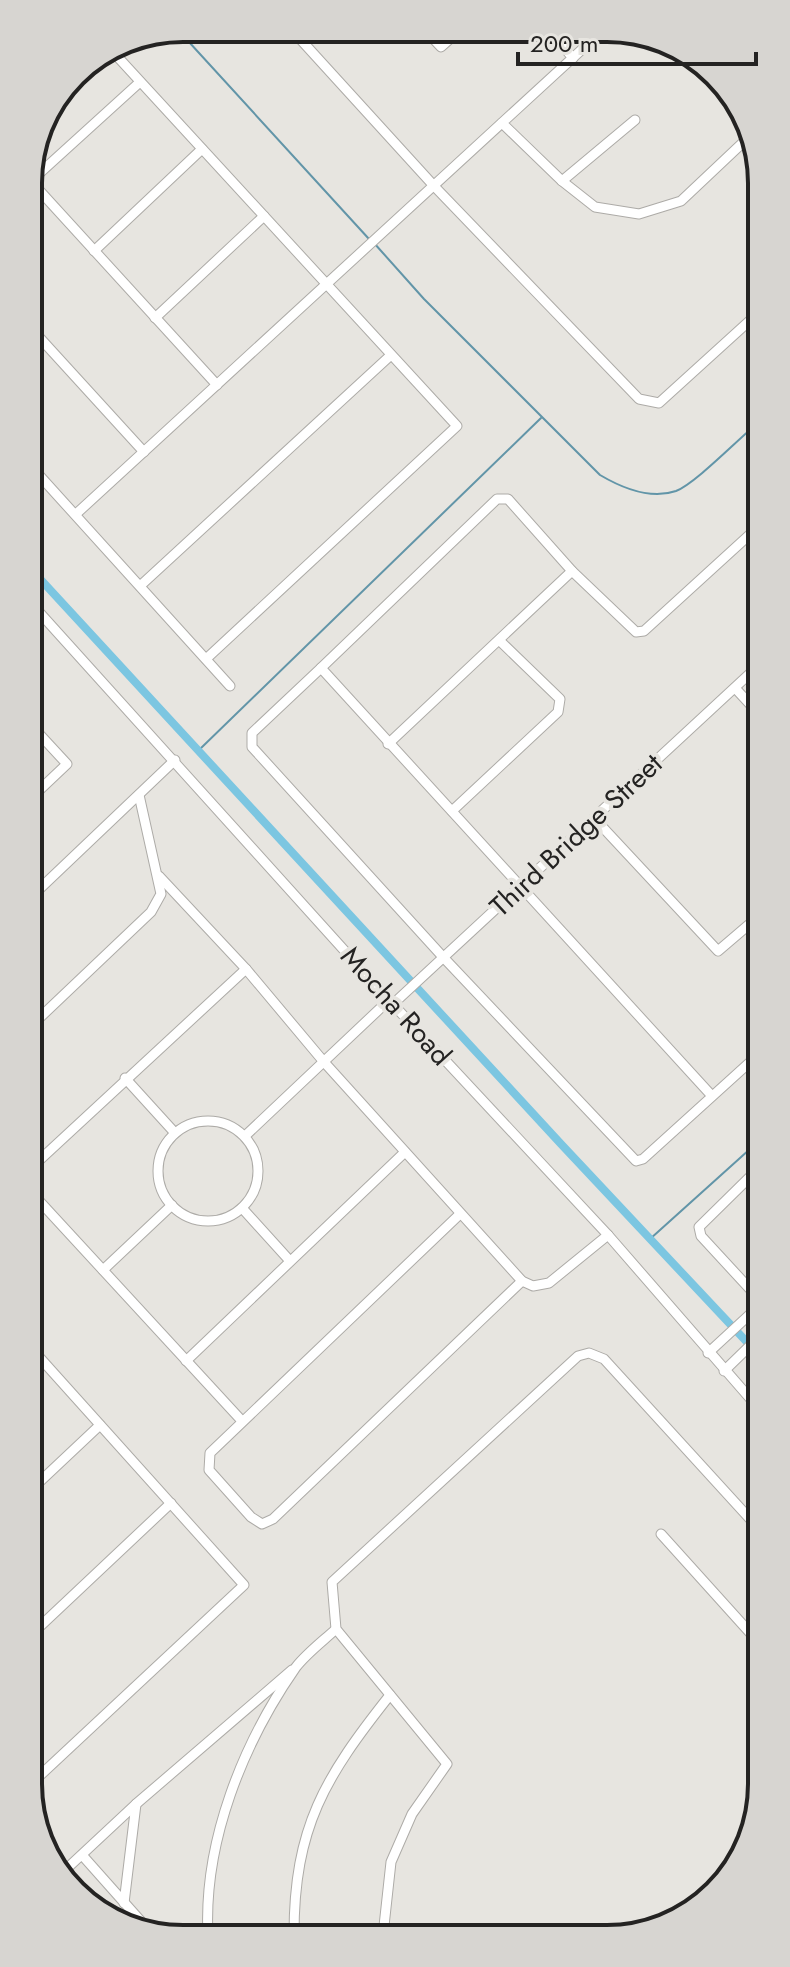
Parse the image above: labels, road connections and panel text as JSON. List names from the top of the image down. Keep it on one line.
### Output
{"streets":{"street":["Third Bridge Street","Mocha Road"]},"crossings":[["Third Bridge Street","Mocha Road"]],"scale_bar":"200 m"}
